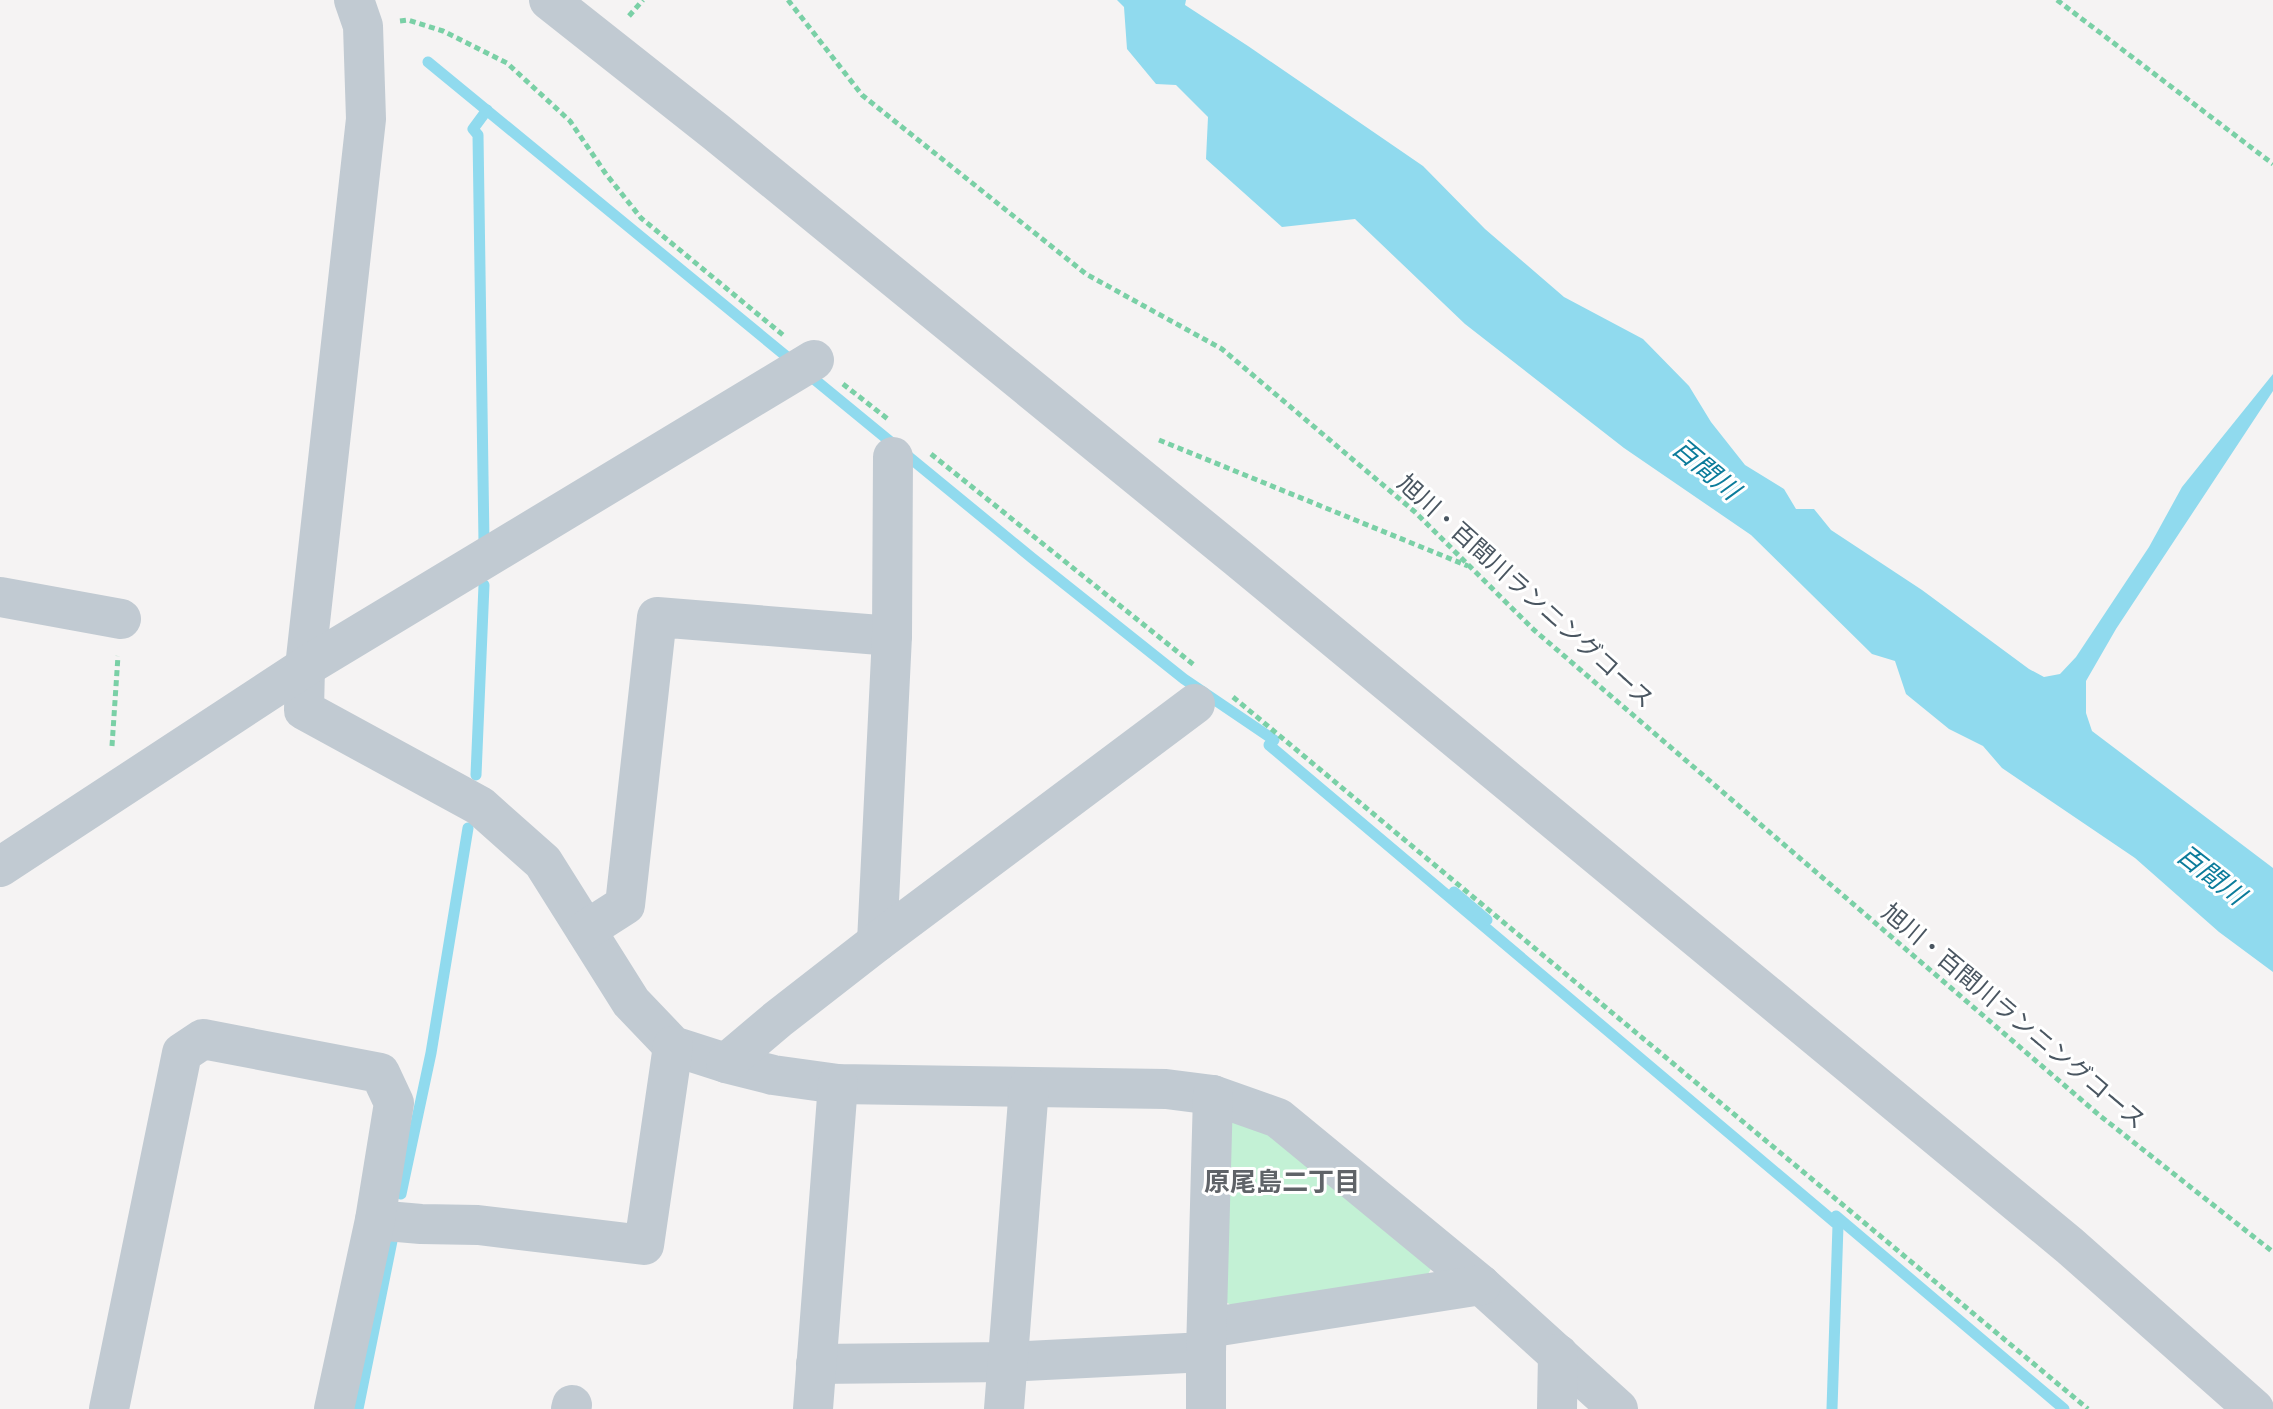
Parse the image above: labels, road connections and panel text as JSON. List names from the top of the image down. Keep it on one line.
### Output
{"streets":{"path":["旭川・百間川ランニングコース"]},"districts":["原尾島二丁目"],"water":["百間川"]}
